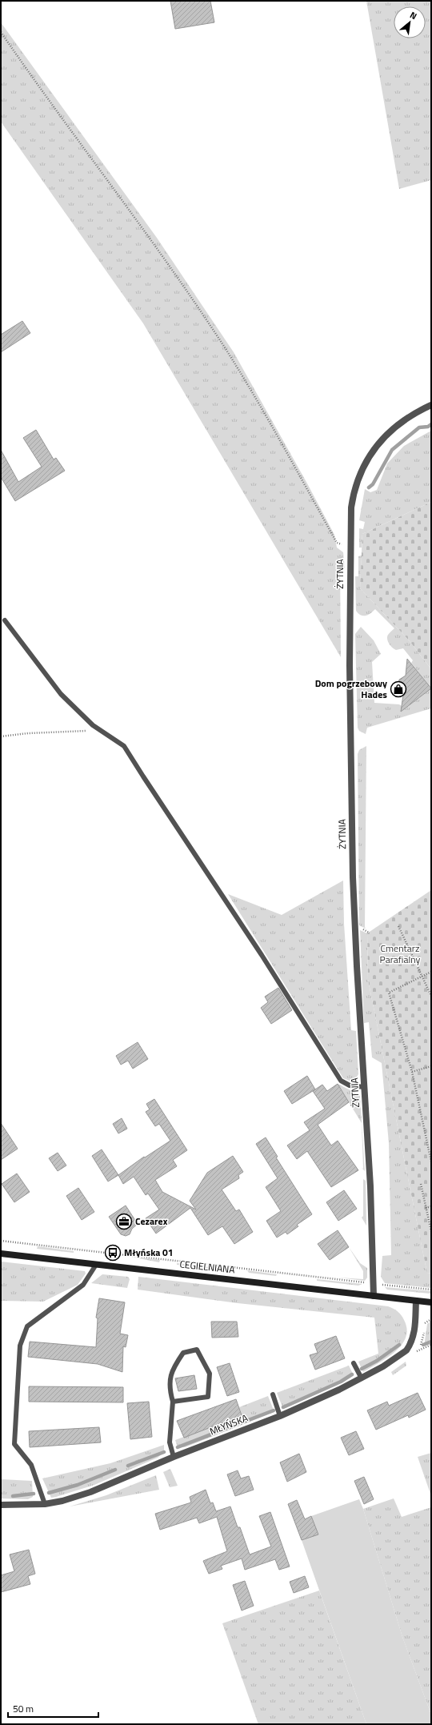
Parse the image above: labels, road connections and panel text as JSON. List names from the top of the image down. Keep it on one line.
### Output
{"streets":{"street":["ŻYTNIA","CEGIELNIANA","MŁYŃSKA"]},"crossings":[["ŻYTNIA","CEGIELNIANA"],["CEGIELNIANA","MŁYŃSKA"]],"parks":["Cmentarz Parafialny"],"places":{"shop":["Dom pogrzebowy Hades"],"office":["Cezarex"],"bus stop":["Młyńska 01"]},"scale_bar":"50 m","north":"top right"}
